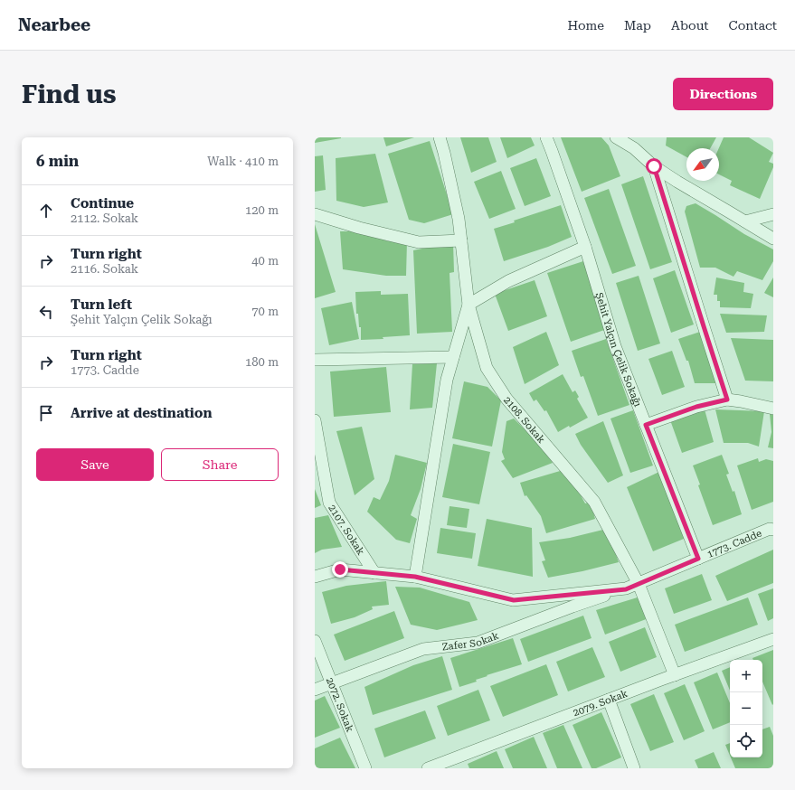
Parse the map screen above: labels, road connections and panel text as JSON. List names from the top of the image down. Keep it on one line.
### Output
{"streets":{"street":["Şehit Yalçın Çelik Sokağı","2108. Sokak","2107. Sokak","1773. Cadde","Zafer Sokak","2079. Sokak","2072. Sokak"]},"crossings":[["Şehit Yalçın Çelik Sokağı","1773. Cadde"],["2108. Sokak","1773. Cadde"],["2108. Sokak","2079. Sokak"],["2107. Sokak","1773. Cadde"],["1773. Cadde","Zafer Sokak"],["Zafer Sokak","2072. Sokak"]],"north":"bottom left","page":{"header":"Nearbee","nav":["Home","Map","About","Contact"],"buttons":["Directions",["Save","Share"]],"title":"Find us","heading":["6 min","Walk · 410 m"],"list":[["Continue","2112. Sokak","120 m"],["Turn right","2116. Sokak","40 m"],["Turn left","Şehit Yalçın Çelik Sokağı","70 m"],["Turn right","1773. Cadde","180 m"],"Arrive at destination"],"map_buttons":["+","−"]}}
